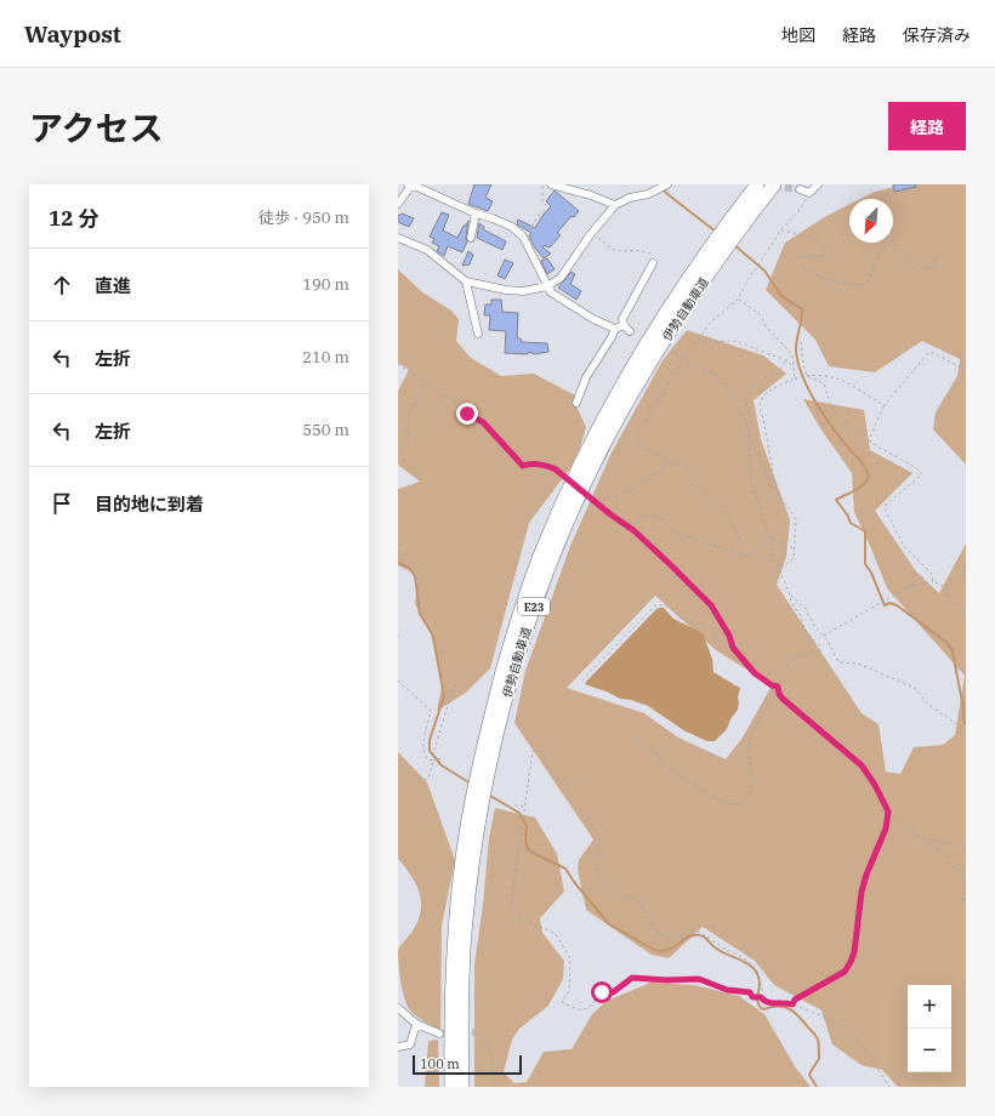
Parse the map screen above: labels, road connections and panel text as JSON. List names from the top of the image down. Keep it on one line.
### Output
{"streets":{"highway":["伊勢自動車道","E23"]},"scale_bar":"100 m","north":"bottom left","page":{"header":"Waypost","nav":["地図","経路","保存済み"],"title":"アクセス","buttons":"経路","heading":["12 分","徒歩 · 950 m"],"list":[["直進","190 m"],["左折","210 m"],["左折","550 m"],"目的地に到着"],"map_buttons":["+","−"],"scale":"100 m"}}
